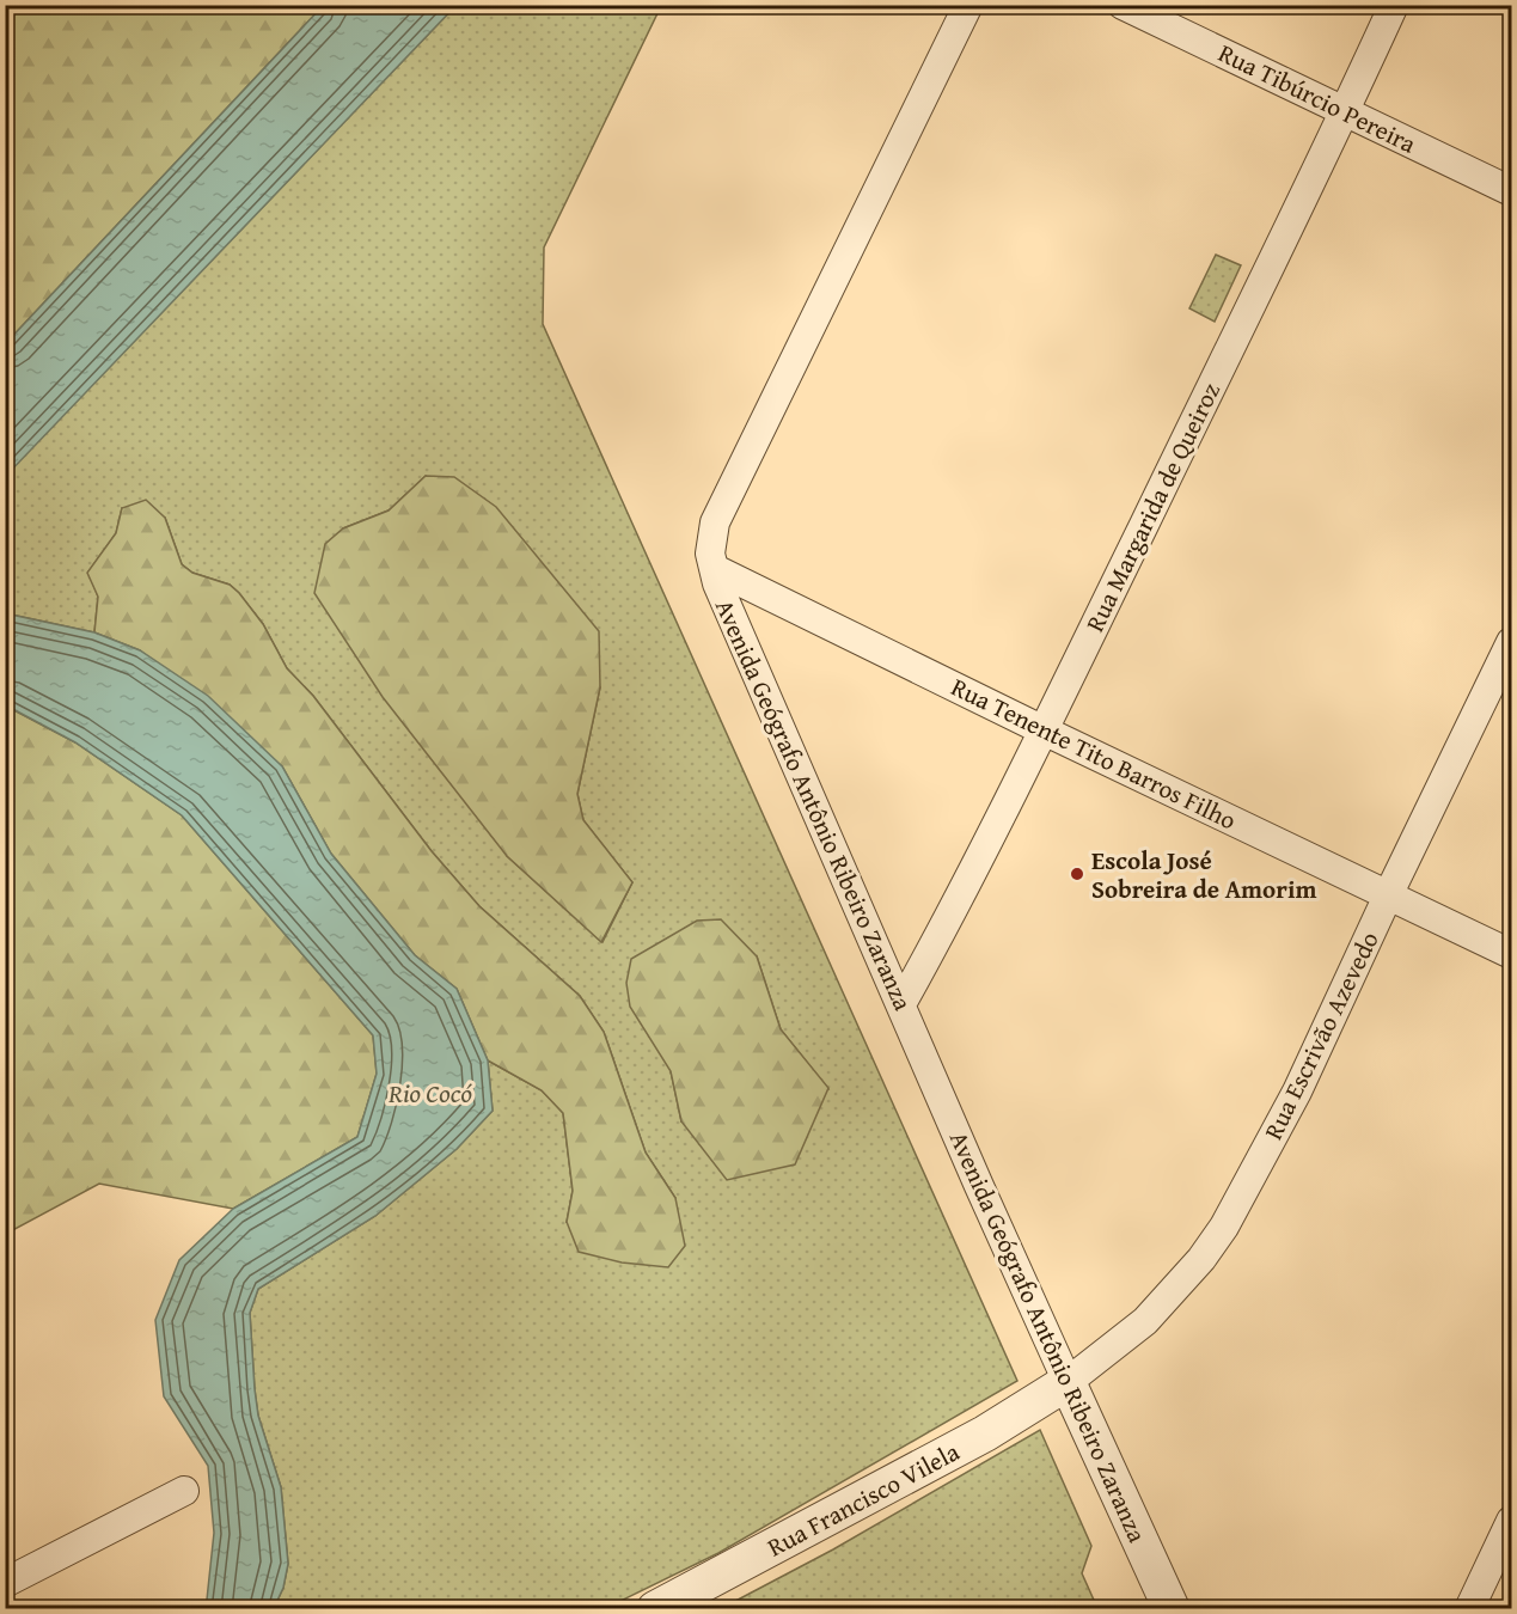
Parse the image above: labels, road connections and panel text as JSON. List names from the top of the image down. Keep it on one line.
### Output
{"streets":{"street":["Rua Tibúrcio Pereira","Rua Margarida de Queiroz","Rua Tenente Tito Barros Filho","Avenida Geógrafo Antônio Ribeiro Zaranza","Rua Escrivão Azevedo","Rua Francisco Vilela"]},"crossings":[["Rua Tibúrcio Pereira","Rua Margarida de Queiroz"],["Rua Margarida de Queiroz","Rua Tenente Tito Barros Filho"],["Rua Margarida de Queiroz","Avenida Geógrafo Antônio Ribeiro Zaranza"],["Rua Tenente Tito Barros Filho","Avenida Geógrafo Antônio Ribeiro Zaranza"],["Rua Tenente Tito Barros Filho","Rua Escrivão Azevedo"],["Avenida Geógrafo Antônio Ribeiro Zaranza","Rua Escrivão Azevedo"],["Avenida Geógrafo Antônio Ribeiro Zaranza","Rua Francisco Vilela"],["Rua Escrivão Azevedo","Rua Francisco Vilela"]],"water":["Rio Cocó"],"places":["Escola José Sobreira de Amorim"]}
